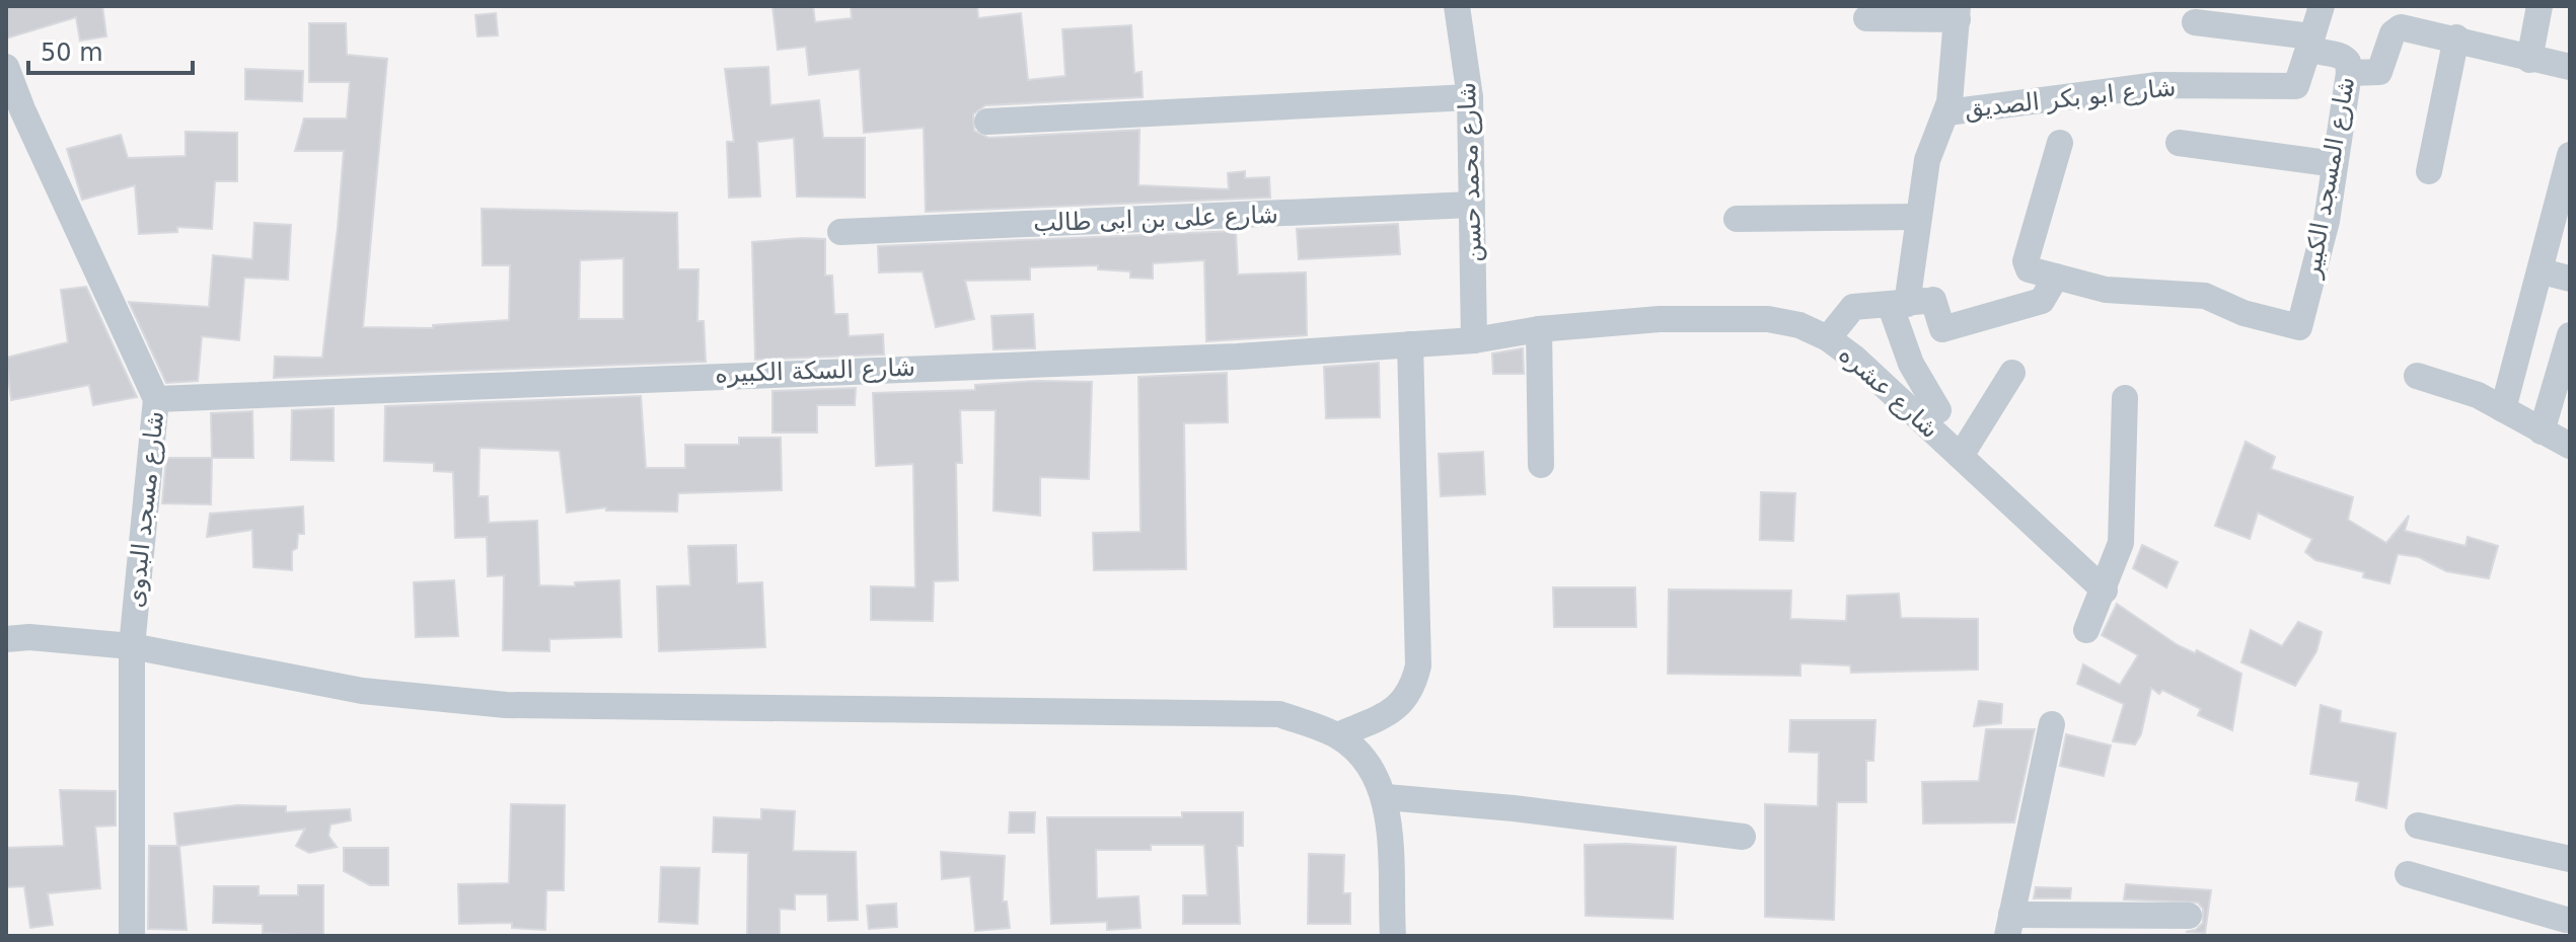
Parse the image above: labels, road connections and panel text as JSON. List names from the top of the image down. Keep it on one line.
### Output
{"streets":{"street":["شارع ابو بكر الصديق","شارع محمد حسن","شارع المسجد الكبير","شارع على بن ابى طالب","شارع السكة الكبيره","شارع عشره","شارع مسجد البدوى"]},"crossings":[["شارع ابو بكر الصديق","شارع المسجد الكبير"],["شارع محمد حسن","شارع على بن ابى طالب"],["شارع محمد حسن","شارع السكة الكبيره"],["شارع محمد حسن","شارع عشره"],["شارع السكة الكبيره","شارع عشره"],["شارع السكة الكبيره","شارع مسجد البدوى"]],"scale_bar":"50 m"}
